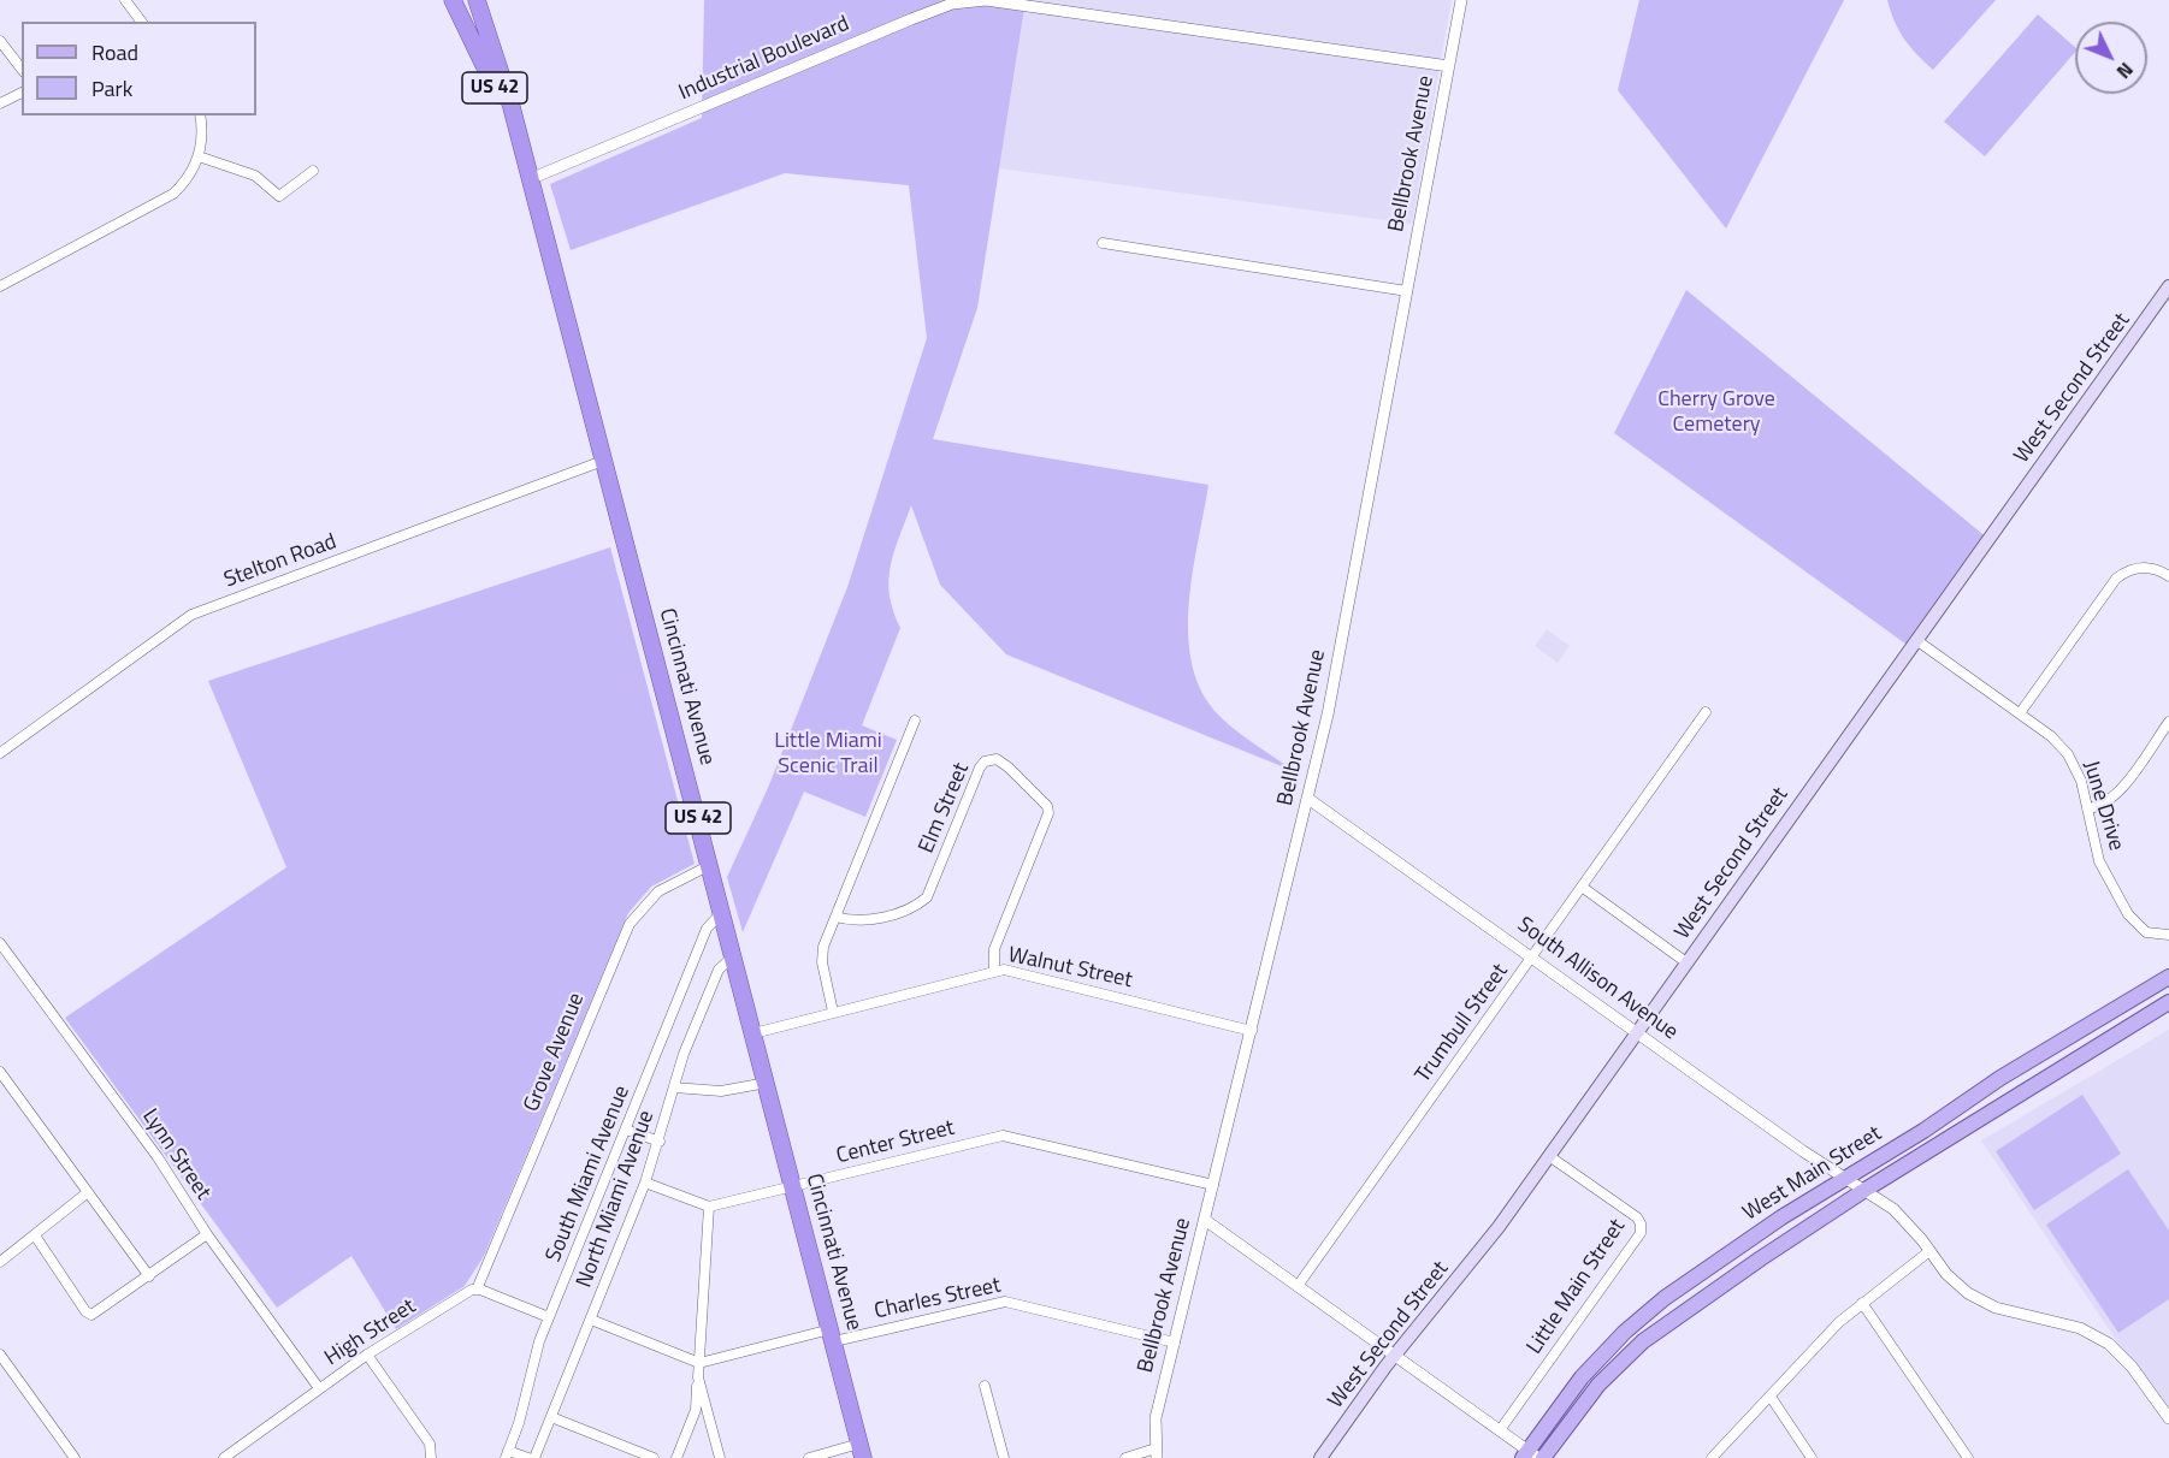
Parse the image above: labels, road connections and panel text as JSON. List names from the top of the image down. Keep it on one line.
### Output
{"streets":{"highway":["US 42","Cincinnati Avenue"],"main road":["West Second Street","West Main Street"],"street":["Industrial Boulevard","Bellbrook Avenue","Stelton Road","June Drive","Elm Street","Walnut Street","South Allison Avenue","Trumbull Street","Grove Avenue","Center Street","Lynn Street","South Miami Avenue","North Miami Avenue","Little Main Street","Charles Street","High Street"]},"crossings":[["Industrial Boulevard","Bellbrook Avenue"],["Industrial Boulevard","Cincinnati Avenue"],["Bellbrook Avenue","Walnut Street"],["Bellbrook Avenue","South Allison Avenue"],["Bellbrook Avenue","Center Street"],["Bellbrook Avenue","Charles Street"],["West Second Street","June Drive"],["West Second Street","South Allison Avenue"],["West Second Street","Little Main Street"],["Stelton Road","Cincinnati Avenue"],["Cincinnati Avenue","Walnut Street"],["Cincinnati Avenue","Grove Avenue"],["Cincinnati Avenue","Center Street"],["Cincinnati Avenue","South Miami Avenue"],["Cincinnati Avenue","North Miami Avenue"],["Cincinnati Avenue","Charles Street"],["Elm Street","Walnut Street"],["South Allison Avenue","Trumbull Street"],["South Allison Avenue","West Main Street"],["Grove Avenue","High Street"],["Lynn Street","High Street"]],"parks":["Cherry Grove Cemetery","Little Miami Scenic Trail"],"legend":["Road","Park"],"north":"bottom right"}
